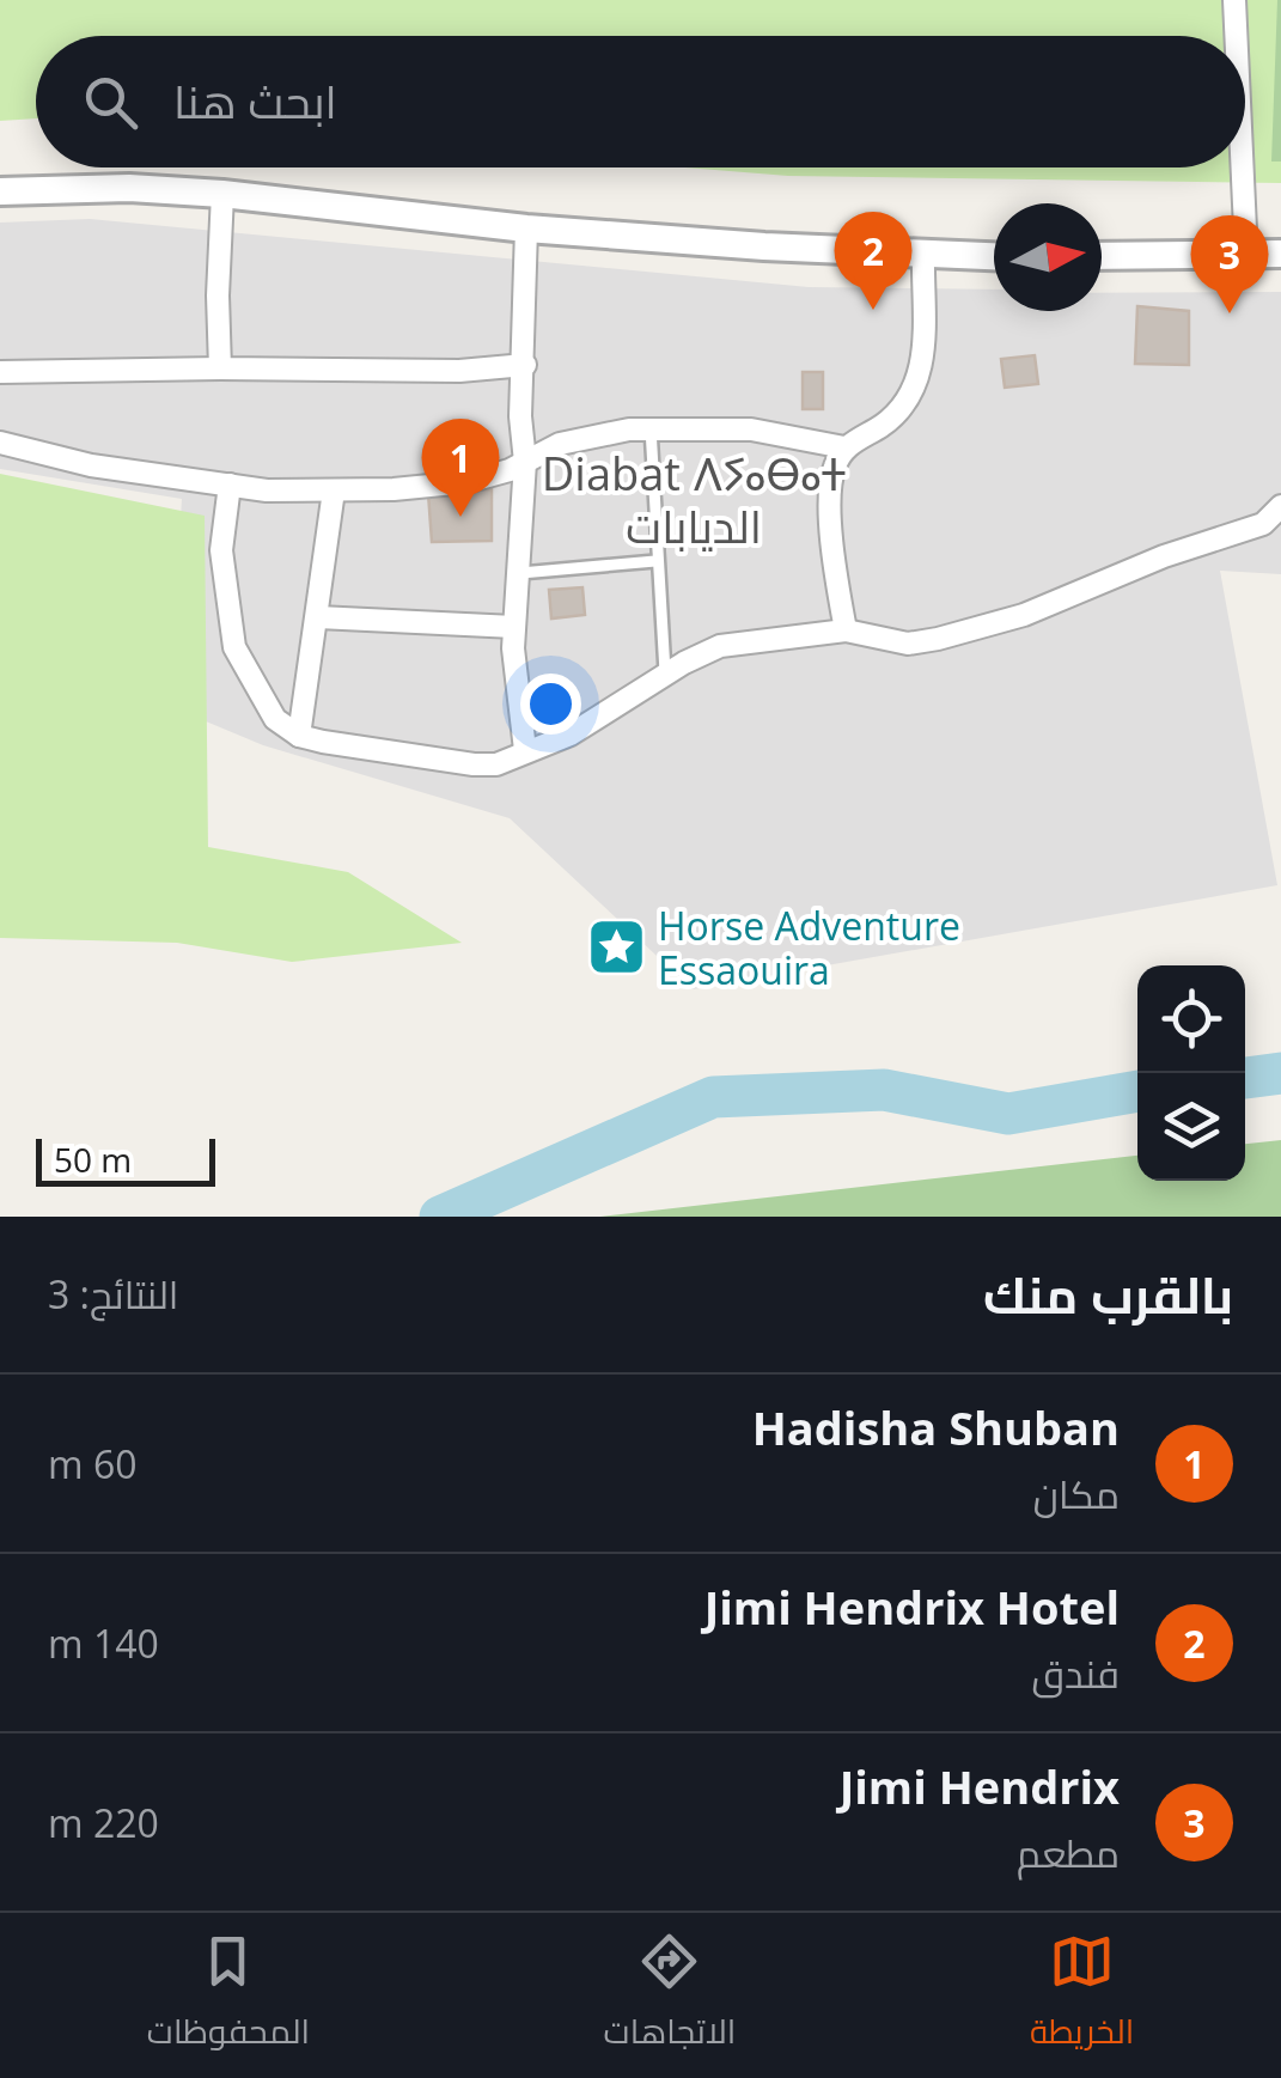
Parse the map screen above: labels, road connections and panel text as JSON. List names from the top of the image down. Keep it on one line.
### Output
{"districts":["Diabat ⴷⵢⴰⴱⴰⵜ الديابات"],"places":{"place":["Horse Adventure Essaouira"]},"scale_bar":"50 m","north":"right","page":{"search":"ابحث هنا","pins":["2","3","1"],"scale":"50 m","heading":["بالقرب منك","النتائج: 3"],"list":[{"mark":"1","name":"Hadisha Shuban","note":"مكان","value":"60 m"},{"mark":"2","name":"Jimi Hendrix Hotel","note":"فندق","value":"140 m"},{"mark":"3","name":"Jimi Hendrix","note":"مطعم","value":"220 m"}],"nav":["الخريطة","الاتجاهات","المحفوظات"]}}
